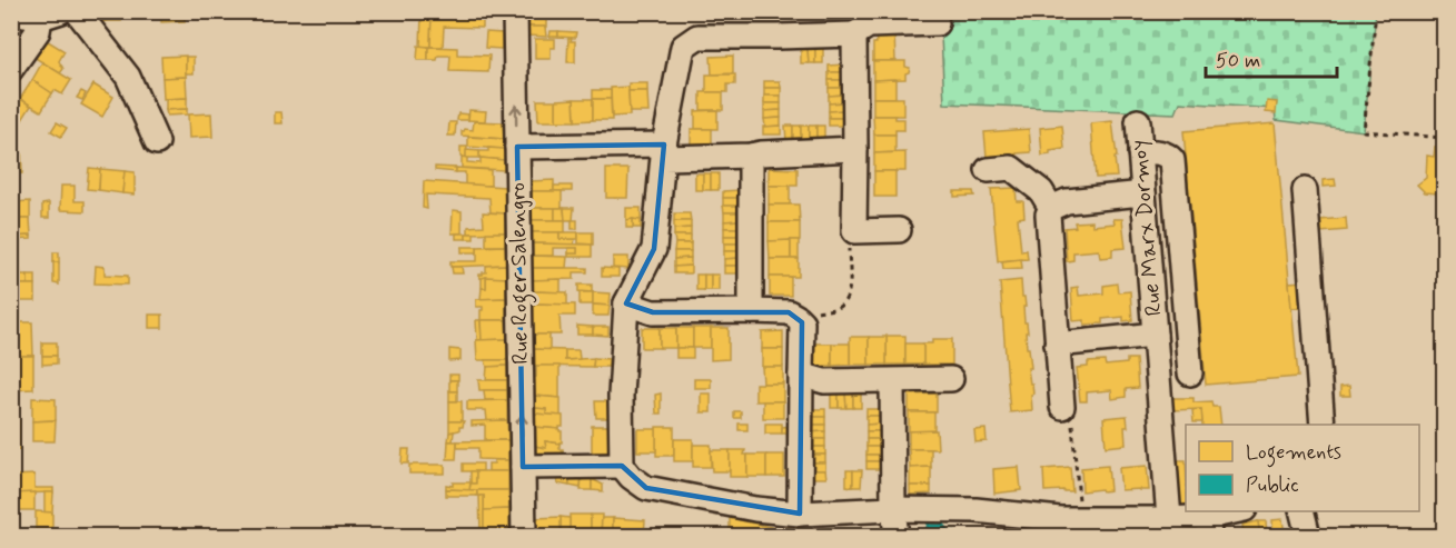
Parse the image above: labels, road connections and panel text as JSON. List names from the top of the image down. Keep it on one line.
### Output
{"streets":{"street":["Rue Marx Dormoy","Rue Roger Salengro"]},"legend":["Logements","Public"],"scale_bar":"50 m"}
